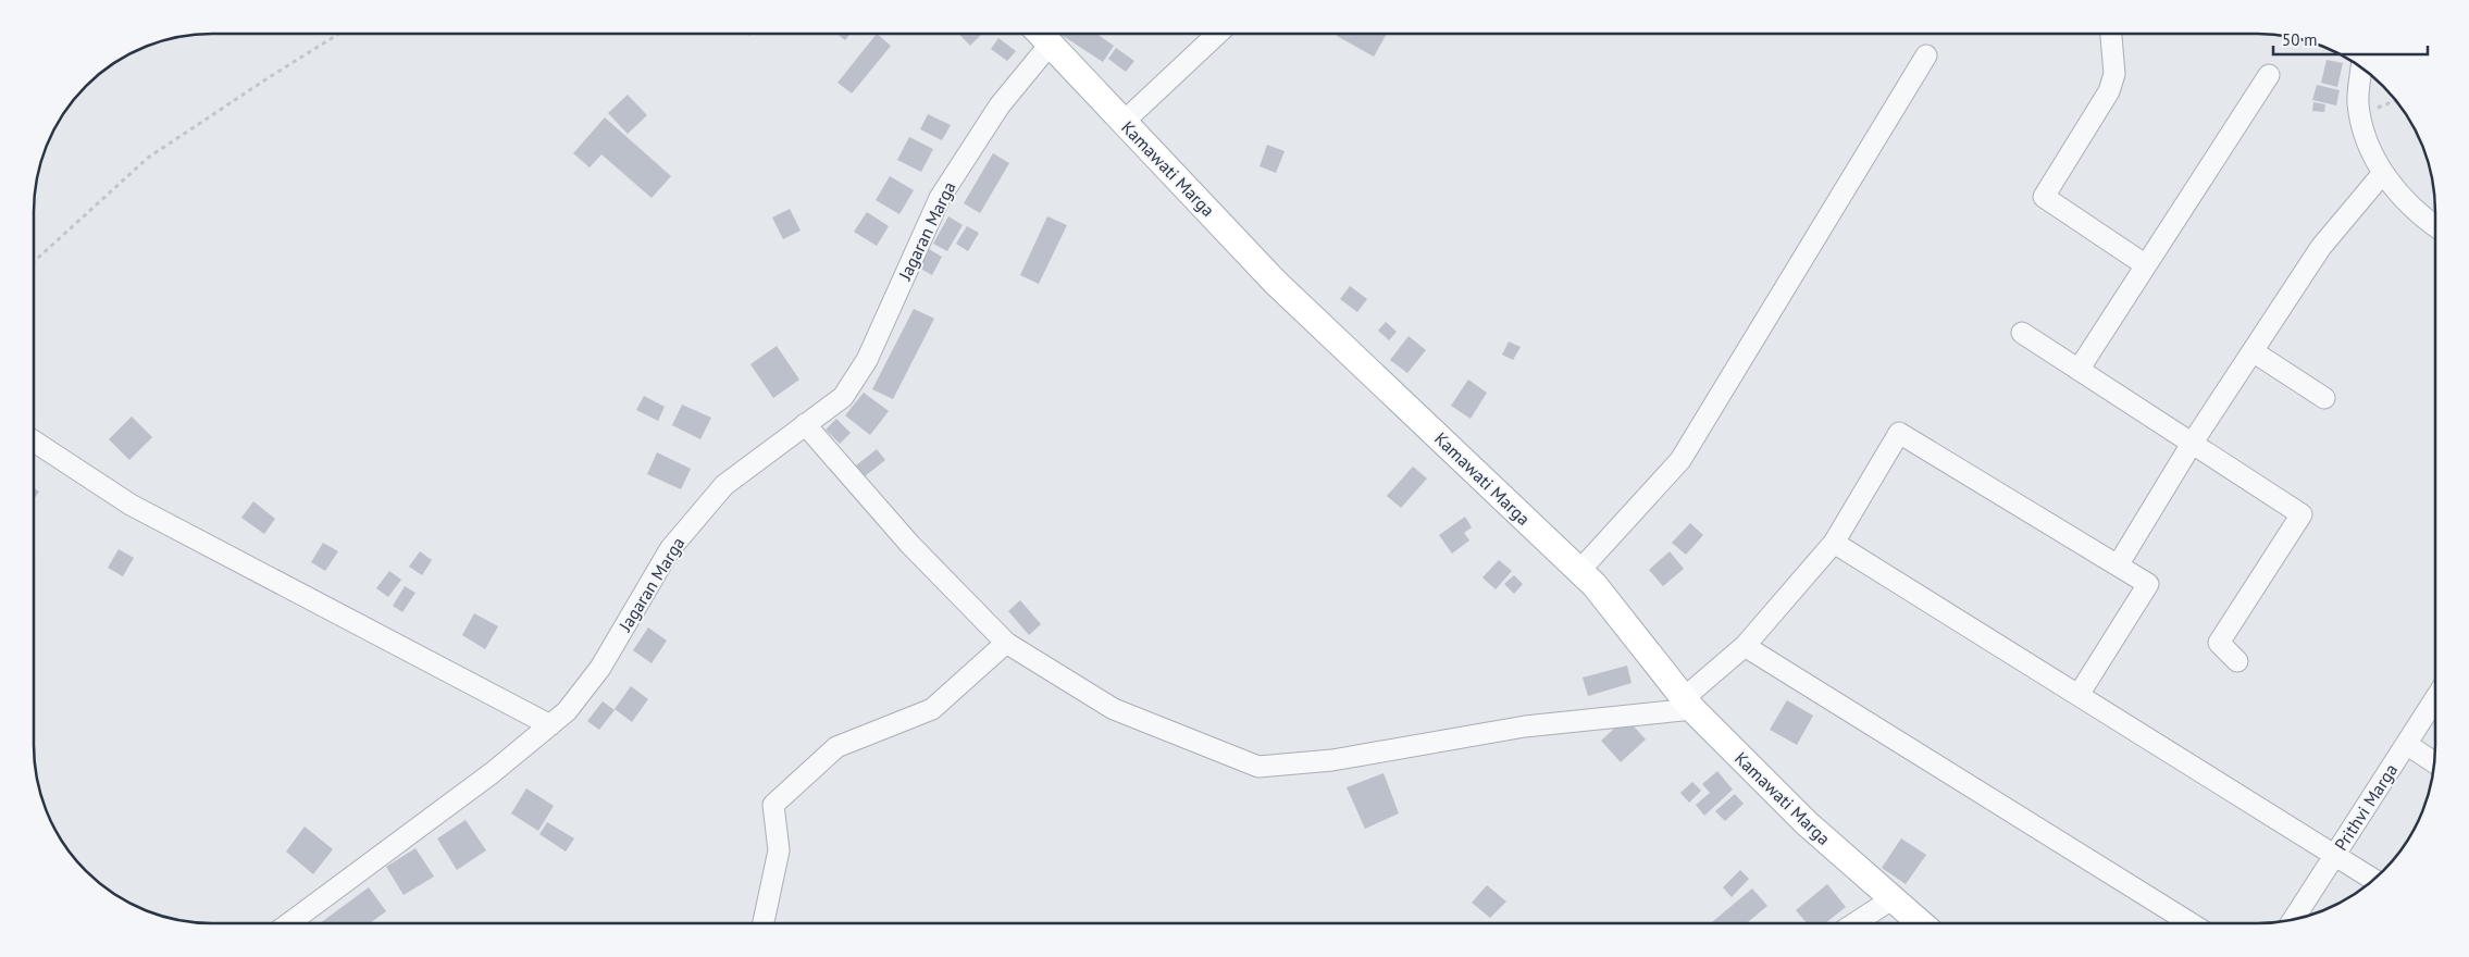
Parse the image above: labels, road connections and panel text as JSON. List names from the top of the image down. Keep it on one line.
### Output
{"streets":{"main road":["Kamawati Marga"],"street":["Jagaran Marga","Prithvi Marga"]},"crossings":[["Kamawati Marga","Jagaran Marga"]],"scale_bar":"50 m"}
